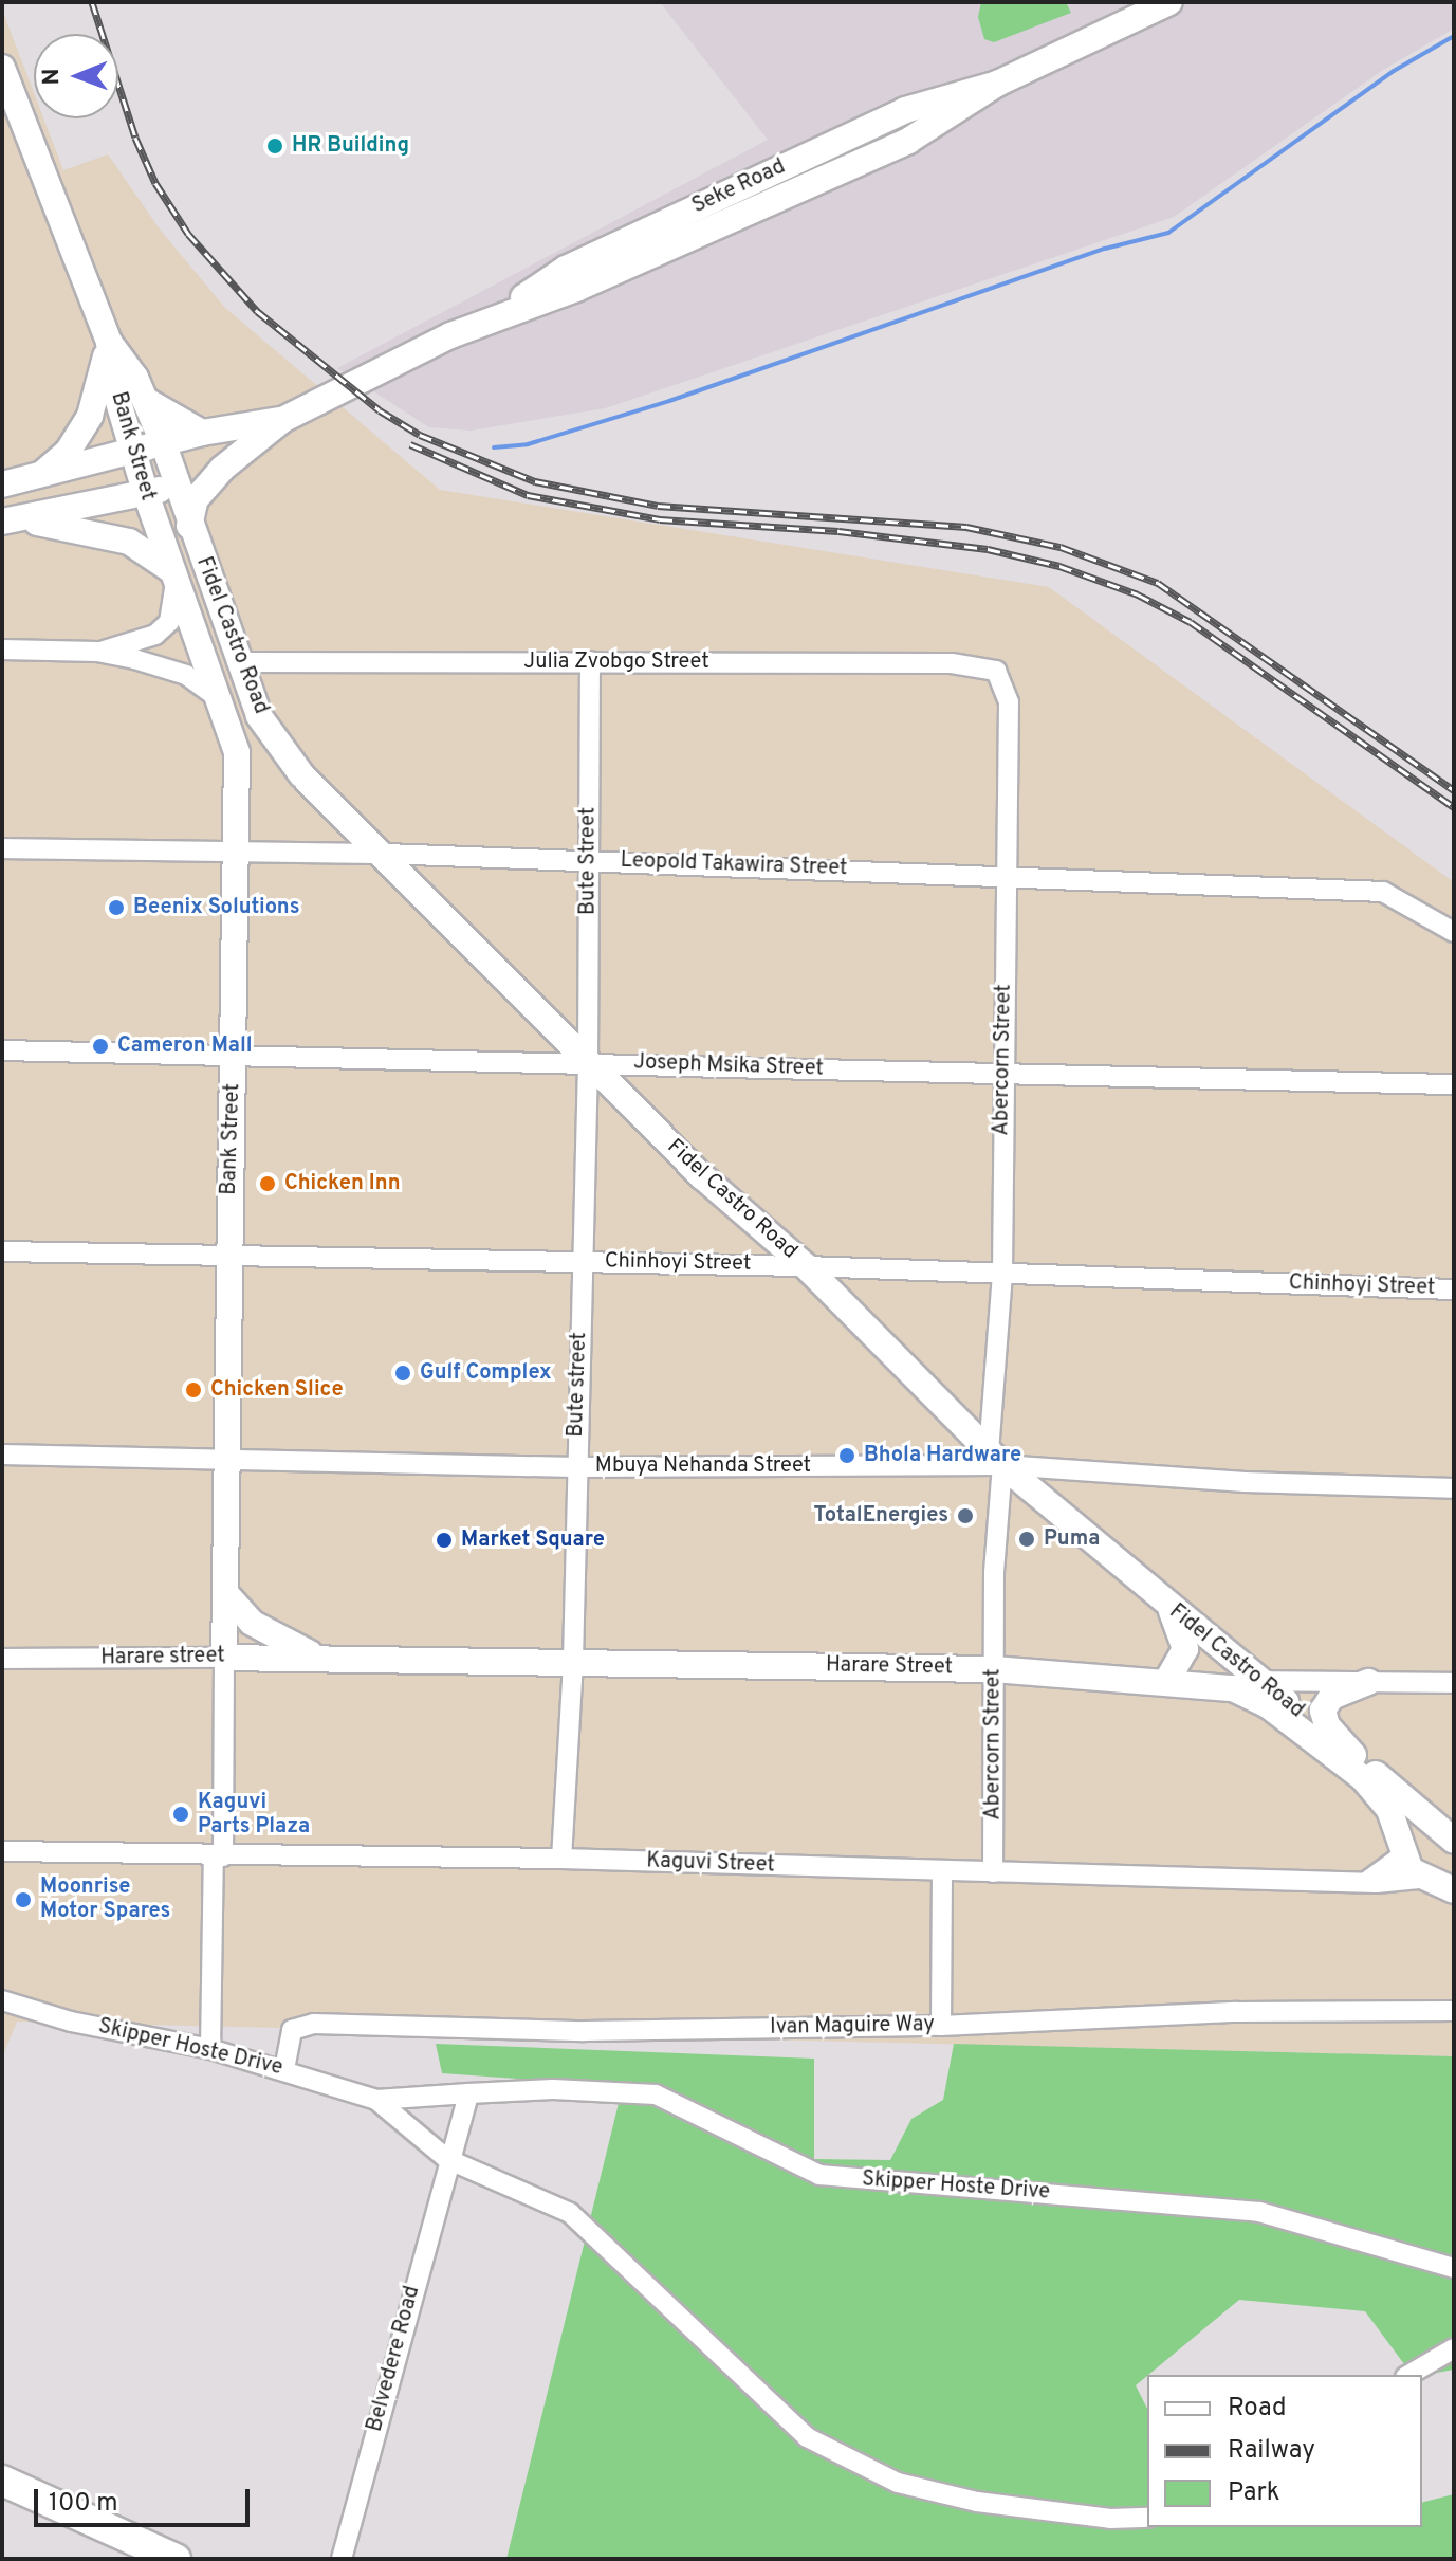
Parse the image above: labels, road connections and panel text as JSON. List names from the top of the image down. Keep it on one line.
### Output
{"streets":{"main road":["Seke Road","Bank Street","Fidel Castro Road","Harare street","Harare Street"],"street":["Julia Zvobgo Street","Bute Street","Leopold Takawira Street","Abercorn Street","Joseph Msika Street","Chinhoyi Street","Bute street","Mbuya Nehanda Street","Kaguvi Street","Ivan Maguire Way","Skipper Hoste Drive","Belvedere Road"]},"crossings":[["Bank Street","Fidel Castro Road"],["Bank Street","Leopold Takawira Street"],["Bank Street","Joseph Msika Street"],["Bank Street","Chinhoyi Street"],["Bank Street","Mbuya Nehanda Street"],["Bank Street","Harare street"],["Bank Street","Kaguvi Street"],["Bank Street","Skipper Hoste Drive"],["Fidel Castro Road","Julia Zvobgo Street"],["Fidel Castro Road","Bute Street"],["Fidel Castro Road","Leopold Takawira Street"],["Fidel Castro Road","Abercorn Street"],["Fidel Castro Road","Joseph Msika Street"],["Fidel Castro Road","Chinhoyi Street"],["Fidel Castro Road","Bute street"],["Fidel Castro Road","Mbuya Nehanda Street"],["Fidel Castro Road","Harare Street"],["Fidel Castro Road","Kaguvi Street"],["Julia Zvobgo Street","Bute Street"],["Julia Zvobgo Street","Abercorn Street"],["Bute Street","Leopold Takawira Street"],["Bute Street","Joseph Msika Street"],["Bute Street","Bute street"],["Leopold Takawira Street","Abercorn Street"],["Abercorn Street","Joseph Msika Street"],["Abercorn Street","Chinhoyi Street"],["Abercorn Street","Mbuya Nehanda Street"],["Abercorn Street","Harare Street"],["Abercorn Street","Kaguvi Street"],["Joseph Msika Street","Bute street"],["Chinhoyi Street","Bute street"],["Bute street","Mbuya Nehanda Street"],["Bute street","Harare Street"],["Bute street","Kaguvi Street"],["Harare street","Harare Street"],["Ivan Maguire Way","Skipper Hoste Drive"],["Skipper Hoste Drive","Belvedere Road"]],"places":["HR Building","Beenix Solutions","Cameron Mall","Chicken Inn","Gulf Complex","Chicken Slice","Bhola Hardware","TotalEnergies","Puma","Market Square","Kaguvi Parts Plaza","Moonrise Motor Spares"],"legend":["Road","Railway","Park"],"scale_bar":"100 m","north":"left"}
